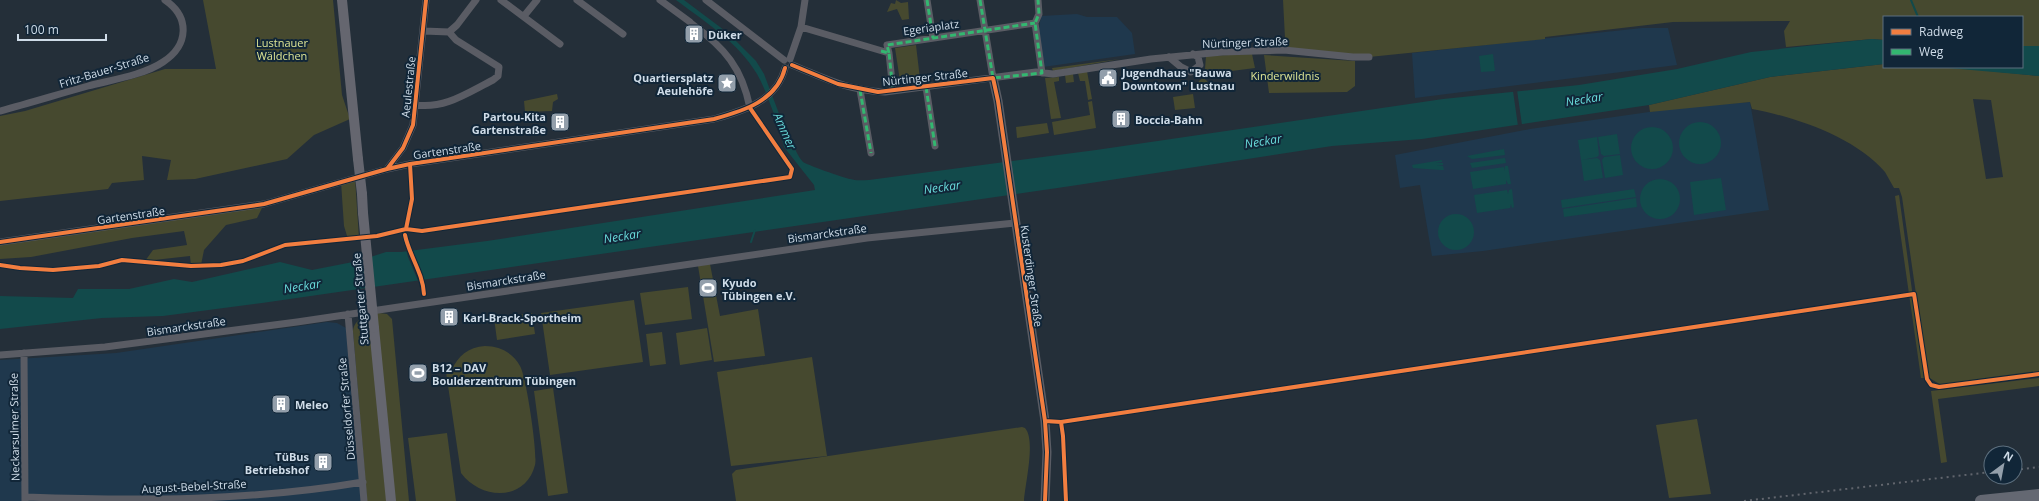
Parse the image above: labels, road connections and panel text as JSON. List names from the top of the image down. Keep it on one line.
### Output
{"streets":{"main road":["Stuttgarter Straße"],"street":["Egeriaplatz","Nürtinger Straße","Fritz-Bauer-Straße","Aeulestraße","Gartenstraße","Bismarckstraße","Kusterdinger Straße","Düsseldorfer Straße","Neckarsulmer Straße","August-Bebel-Straße"]},"crossings":[["Nürtinger Straße","Gartenstraße"],["Nürtinger Straße","Kusterdinger Straße"],["Aeulestraße","Gartenstraße"],["Bismarckstraße","Kusterdinger Straße"],["Bismarckstraße","Düsseldorfer Straße"],["Bismarckstraße","Neckarsulmer Straße"],["Düsseldorfer Straße","August-Bebel-Straße"],["Neckarsulmer Straße","August-Bebel-Straße"]],"water":["Neckar","Ammer"],"parks":["Lustnauer Wäldchen","Kinderwildnis"],"places":{"building":["Düker","Boccia-Bahn","Partou-Kita Gartenstraße","Karl-Brack-Sportheim","Meleo","TüBus Betriebshof"],"public building":["Jugendhaus \"Bauwa Downtown\" Lustnau"],"place":["Quartiersplatz Aeulehöfe"],"sports":["Kyudo Tübingen e.V.","B12 – DAV Boulderzentrum Tübingen"]},"legend":["Radweg","Weg"],"scale_bar":"100 m","north":"top right"}
